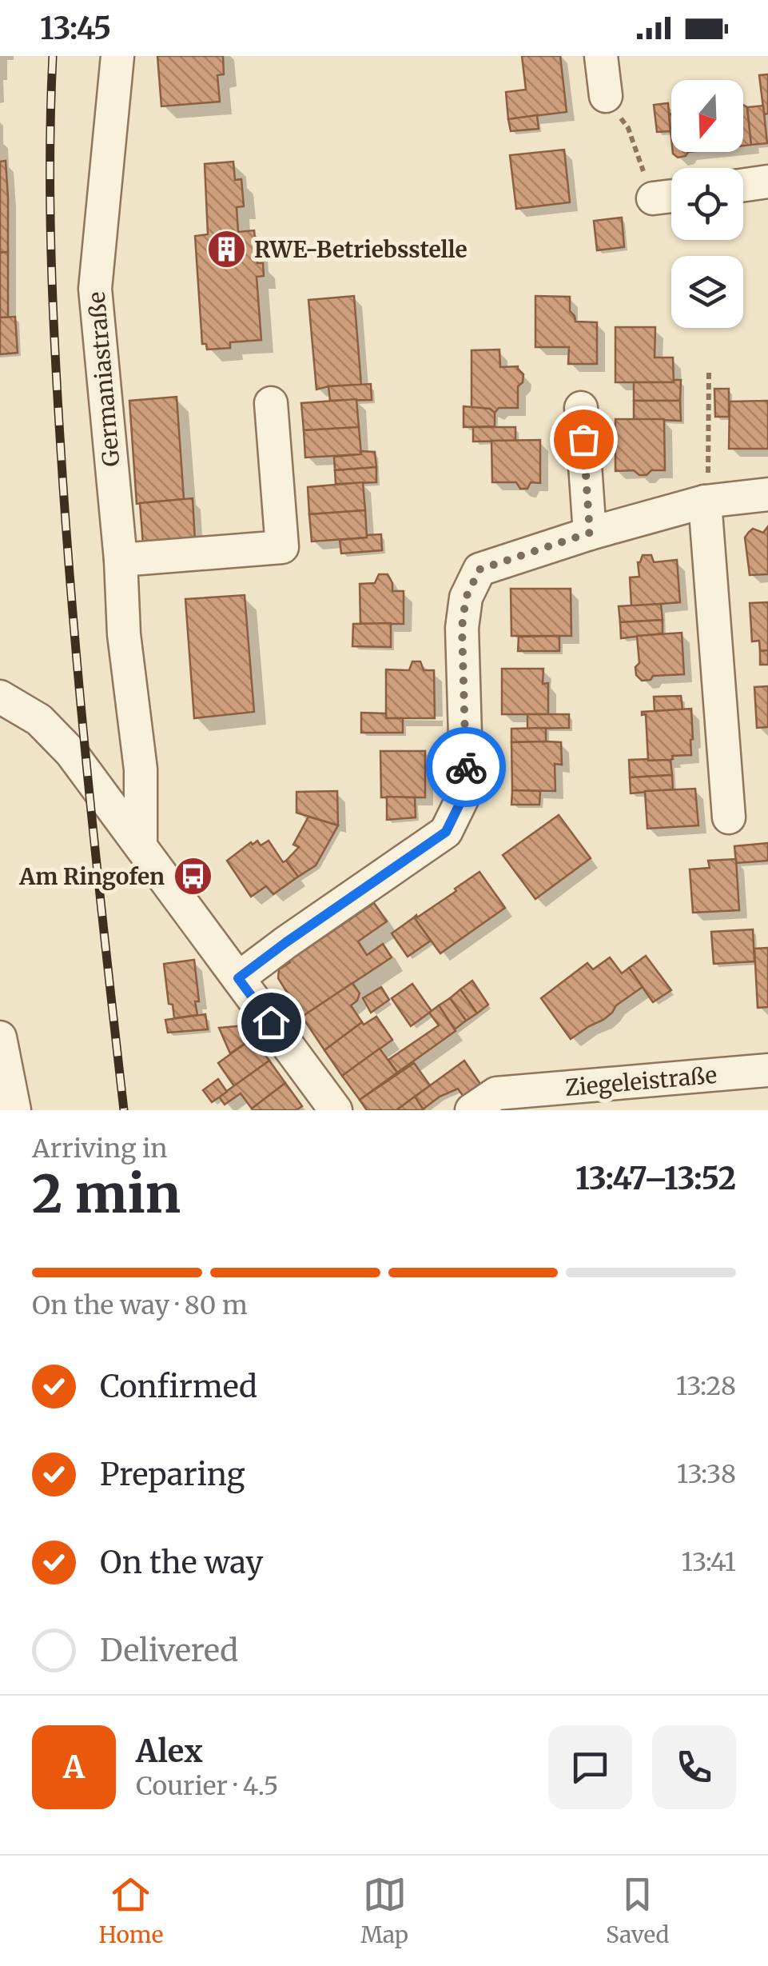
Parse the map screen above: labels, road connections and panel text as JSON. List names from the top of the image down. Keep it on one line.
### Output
{"streets":{"street":["Germaniastraße","Ziegeleistraße"]},"places":{"building":["RWE-Betriebsstelle"],"bus stop":["Am Ringofen"]},"north":"bottom","page":{"status":"13:45","heading":["2 min","Arriving in","13:47–13:52"],"panel":["Alex","Courier · 4.5"],"bar":"On the way · 80 m","list":[["Confirmed","13:28"],["Preparing","13:38"],["On the way","13:41"],"Delivered"],"round":"A","tabs":["Home","Map","Saved"]}}
